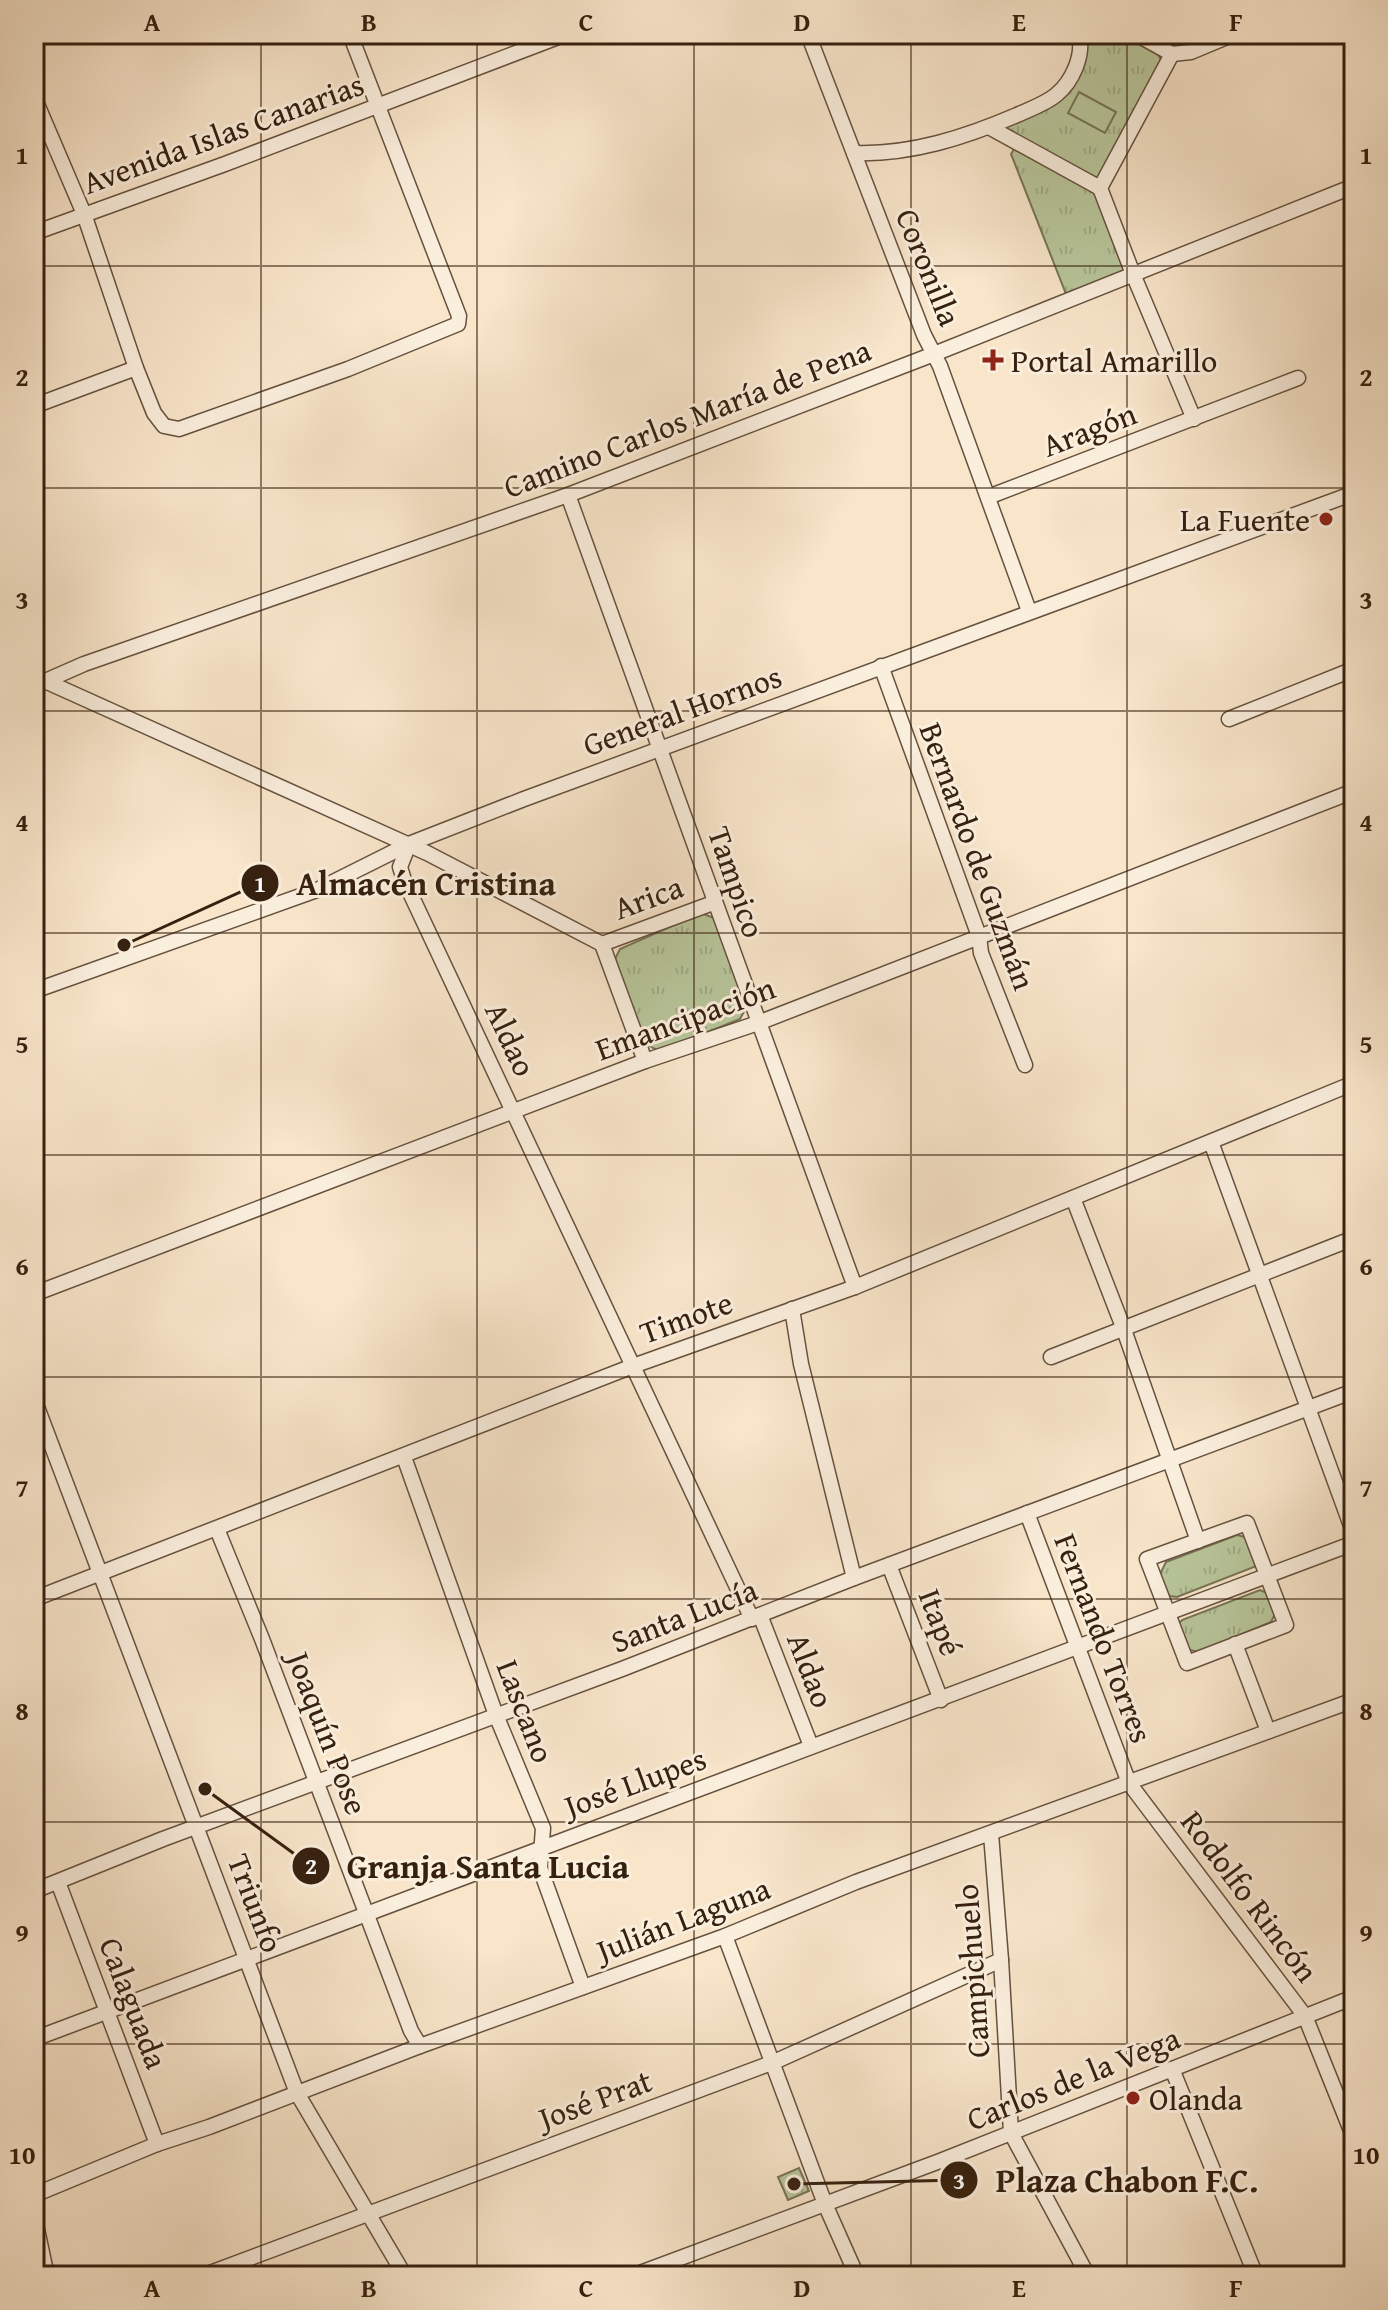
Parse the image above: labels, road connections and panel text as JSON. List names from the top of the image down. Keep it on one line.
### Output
{"streets":{"street":["Avenida Islas Canarias","Coronilla","Camino Carlos María de Pena","Aragón","General Hornos","Bernardo de Guzmán","Tampico","Arica","Emancipación","Aldao","Timote","Santa Lucía","Itapé","Fernando Torres","Lascano","Joaquín Pose","José Llupes","Rodolfo Rincón","Triunfo","Julián Laguna","Campichuelo","Calaguada","Carlos de la Vega","José Prat"]},"crossings":[["Coronilla","Camino Carlos María de Pena"],["Coronilla","Aragón"],["Coronilla","General Hornos"],["Camino Carlos María de Pena","Tampico"],["General Hornos","Bernardo de Guzmán"],["General Hornos","Tampico"],["General Hornos","Aldao"],["Bernardo de Guzmán","Emancipación"],["Tampico","Arica"],["Tampico","Emancipación"],["Tampico","Timote"],["Emancipación","Aldao"],["Aldao","Timote"],["Aldao","Santa Lucía"],["Aldao","José Llupes"],["Timote","Lascano"],["Timote","Joaquín Pose"],["Timote","Triunfo"],["Santa Lucía","Itapé"],["Santa Lucía","Fernando Torres"],["Santa Lucía","Lascano"],["Santa Lucía","Joaquín Pose"],["Santa Lucía","Triunfo"],["Santa Lucía","Calaguada"],["Itapé","José Llupes"],["Fernando Torres","José Llupes"],["Fernando Torres","Rodolfo Rincón"],["Fernando Torres","Julián Laguna"],["Lascano","José Llupes"],["Lascano","Julián Laguna"],["Joaquín Pose","José Llupes"],["Joaquín Pose","Julián Laguna"],["José Llupes","Triunfo"],["José Llupes","Calaguada"],["Rodolfo Rincón","Julián Laguna"],["Rodolfo Rincón","Carlos de la Vega"],["Triunfo","Julián Laguna"],["Triunfo","José Prat"],["Julián Laguna","Campichuelo"],["Julián Laguna","Calaguada"],["Campichuelo","Carlos de la Vega"],["Campichuelo","José Prat"]],"places":{"health":["Portal Amarillo"],"other":["La Fuente","Almacén Cristina","Granja Santa Lucia","Olanda","Plaza Chabon F.C."]},"grid":{"columns":["A","B","C","D","E","F"],"rows":["1","2","3","4","5","6","7","8","9","10"]}}
